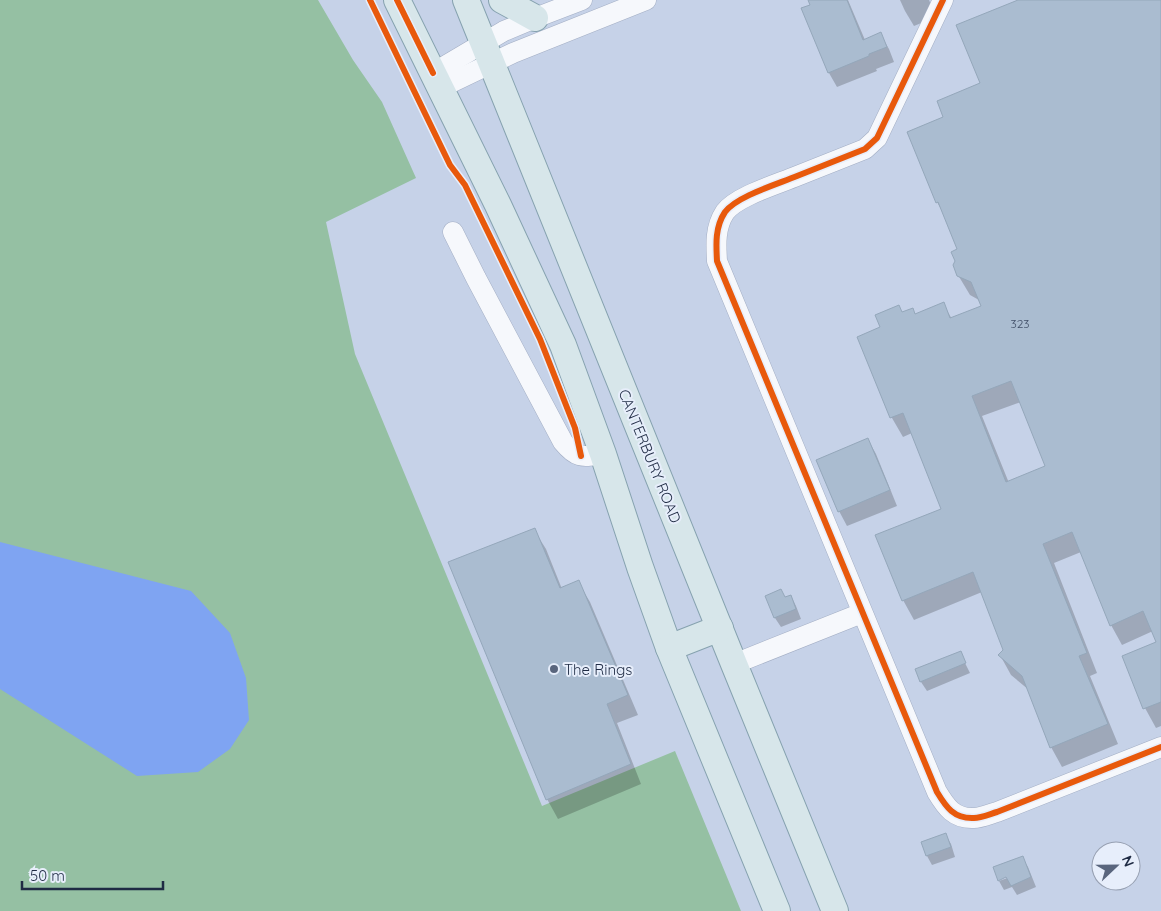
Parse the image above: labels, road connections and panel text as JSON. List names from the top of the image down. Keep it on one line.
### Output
{"streets":{"main road":["CANTERBURY ROAD"]},"places":["The Rings"],"house_numbers":["323"],"scale_bar":"50 m","north":"right"}
